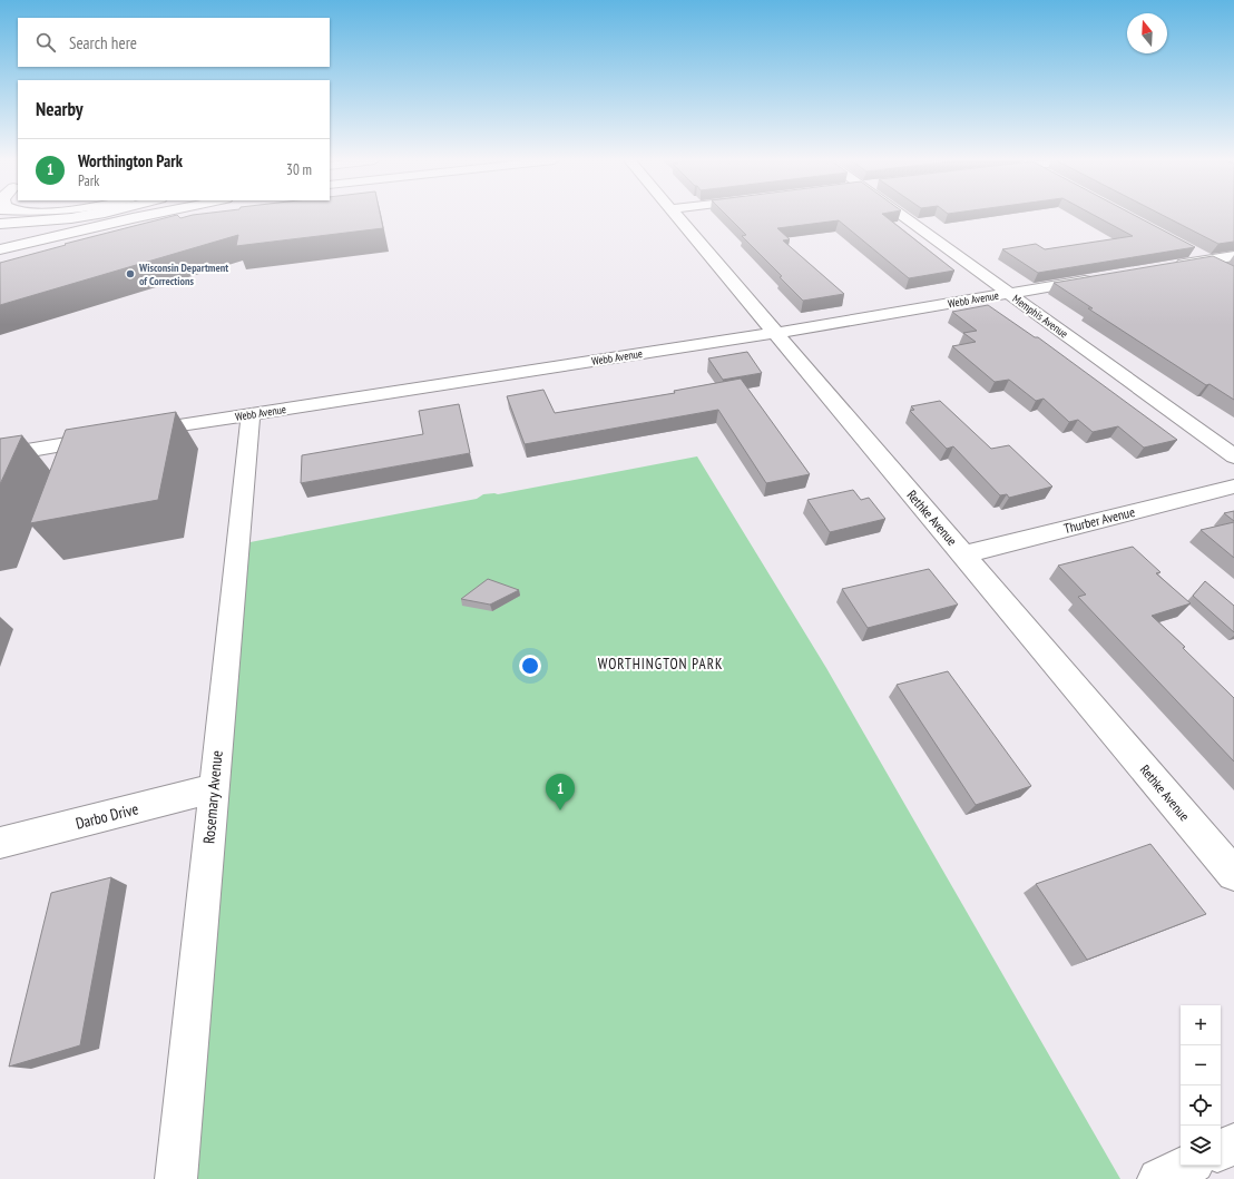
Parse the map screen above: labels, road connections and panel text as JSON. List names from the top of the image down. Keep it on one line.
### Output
{"streets":{"main road":["Webb Avenue","Memphis Avenue","Rethke Avenue","Thurber Avenue","Rosemary Avenue","Darbo Drive"]},"crossings":[["Webb Avenue","Memphis Avenue"],["Webb Avenue","Rethke Avenue"],["Webb Avenue","Rosemary Avenue"],["Rethke Avenue","Thurber Avenue"],["Rosemary Avenue","Darbo Drive"]],"districts":["WORTHINGTON PARK"],"places":["Wisconsin Department of Corrections"],"north":"top","page":{"search":"Search here","heading":"Nearby","list":[{"mark":"1","name":"Worthington Park","note":"Park","value":"30 m"}],"pins":"1","map_buttons":["+","−"]}}
